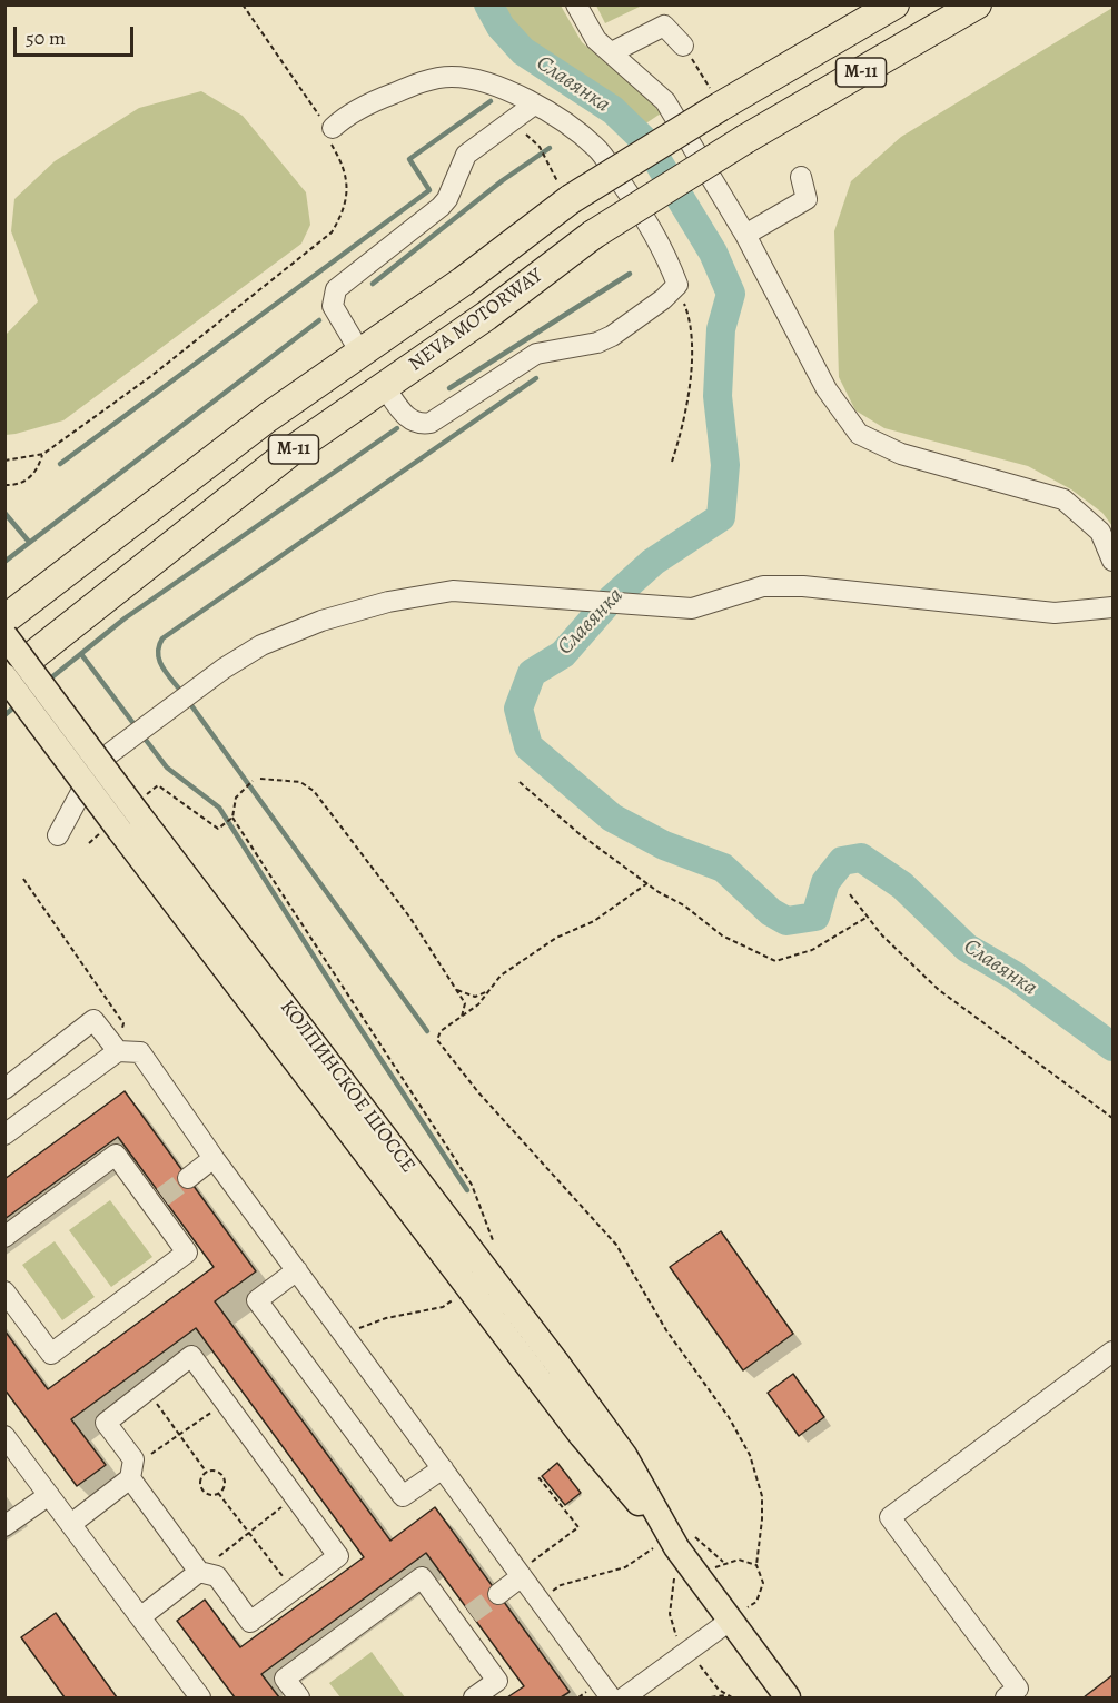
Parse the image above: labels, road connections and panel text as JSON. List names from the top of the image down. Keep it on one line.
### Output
{"streets":{"highway":["М-11","NEVA MOTORWAY"],"main road":["КОЛПИНСКОЕ ШОССЕ"]},"crossings":[["NEVA MOTORWAY","КОЛПИНСКОЕ ШОССЕ"]],"water":["Славянка"],"scale_bar":"50 m"}
